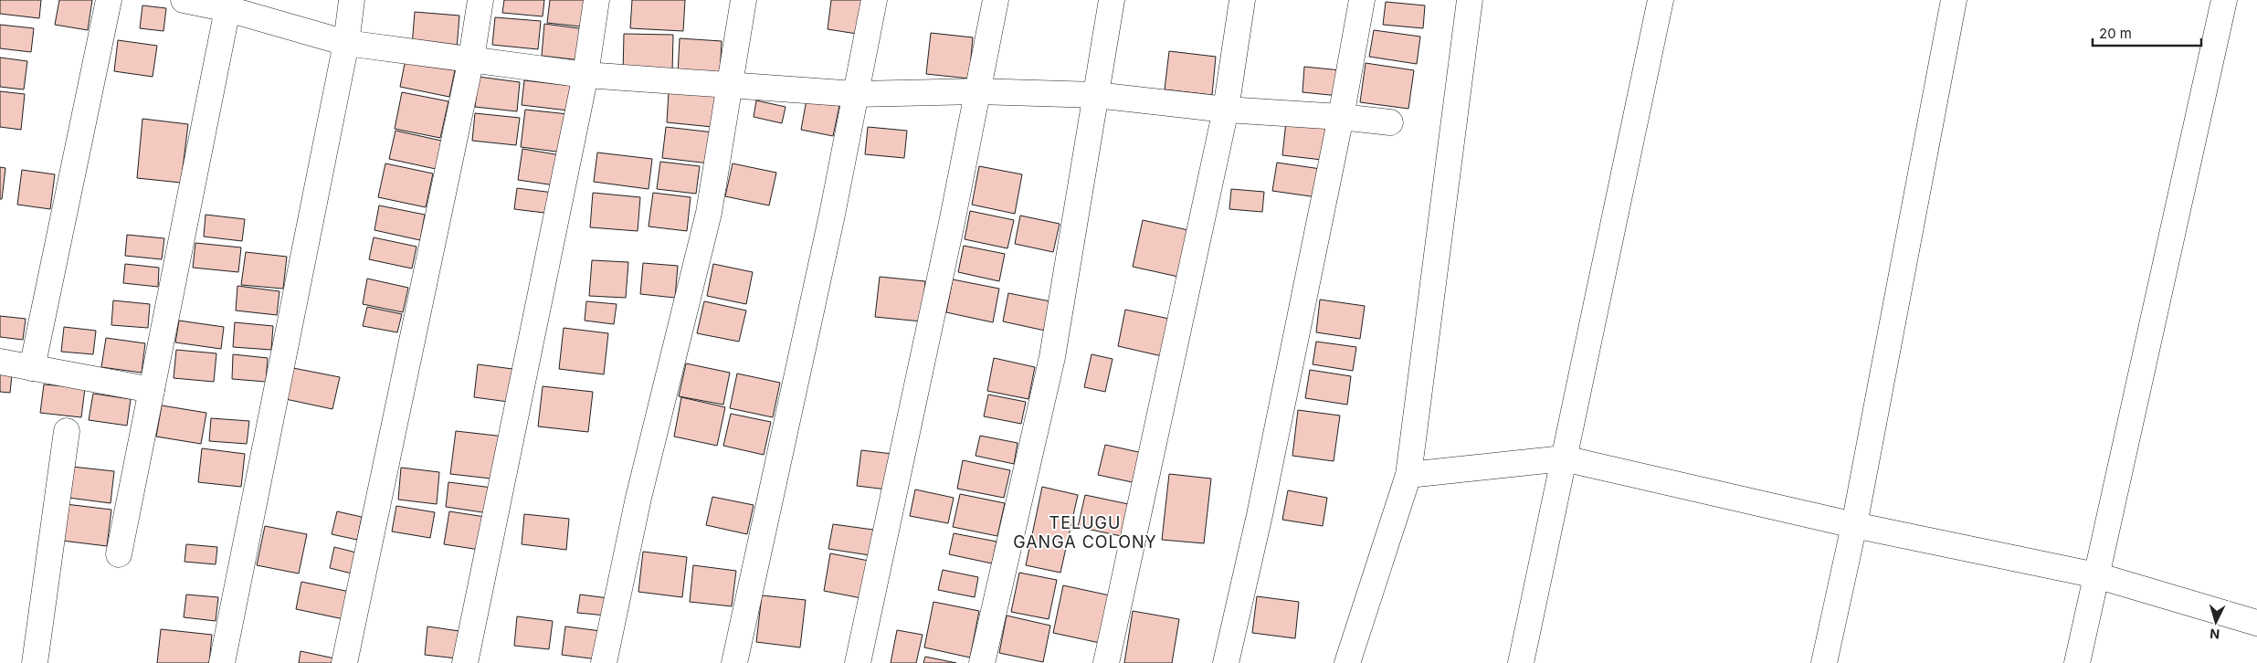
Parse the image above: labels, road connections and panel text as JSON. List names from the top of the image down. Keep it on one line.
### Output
{"districts":["TELUGU GANGA COLONY"],"scale_bar":"20 m","north":"bottom"}
